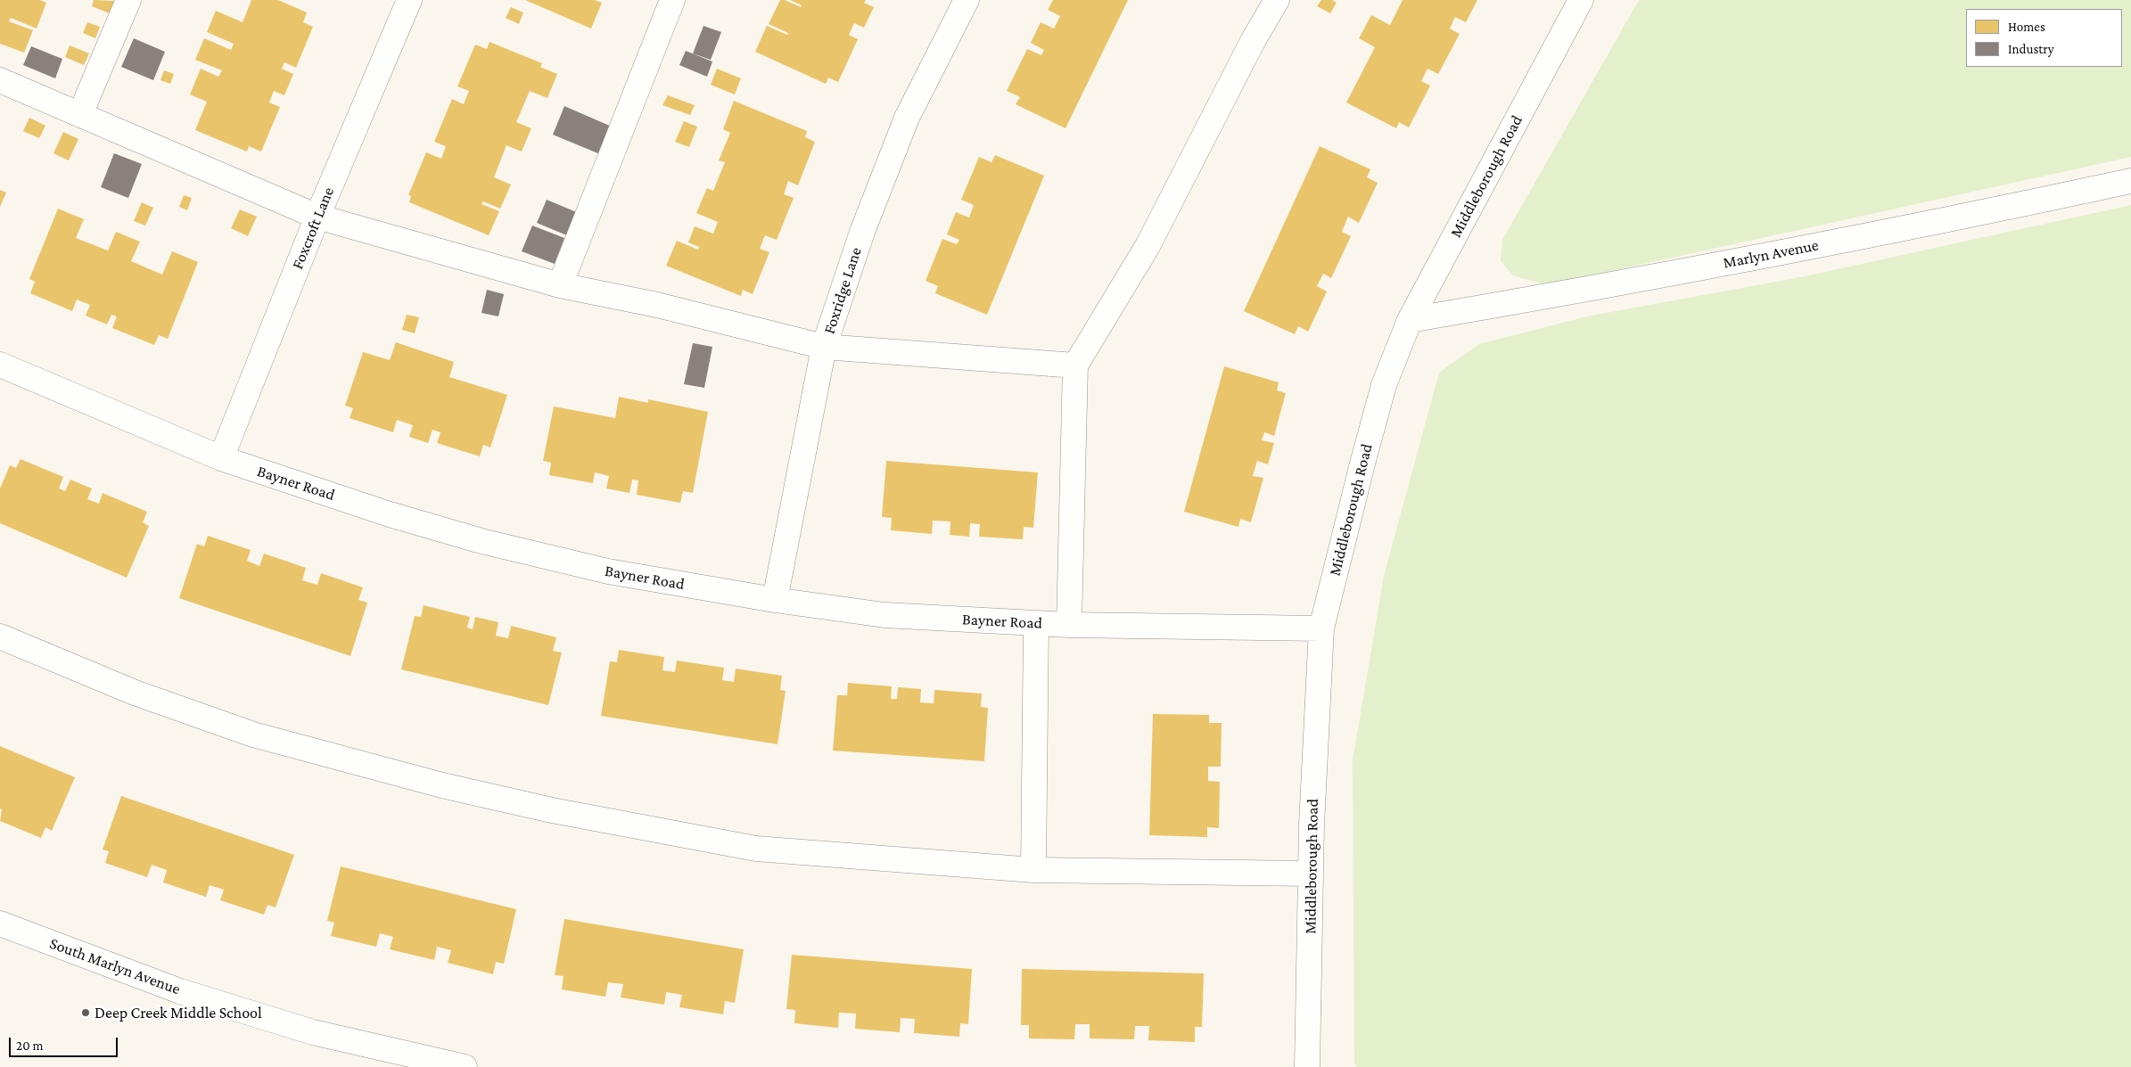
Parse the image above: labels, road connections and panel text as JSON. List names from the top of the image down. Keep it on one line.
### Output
{"streets":{"street":["Middleborough Road","Foxcroft Lane","Marlyn Avenue","Foxridge Lane","Bayner Road","South Marlyn Avenue"]},"crossings":[["Middleborough Road","Marlyn Avenue"],["Middleborough Road","Bayner Road"],["Foxcroft Lane","Bayner Road"],["Foxridge Lane","Bayner Road"]],"places":["Deep Creek Middle School"],"legend":["Homes","Industry"],"scale_bar":"20 m"}
